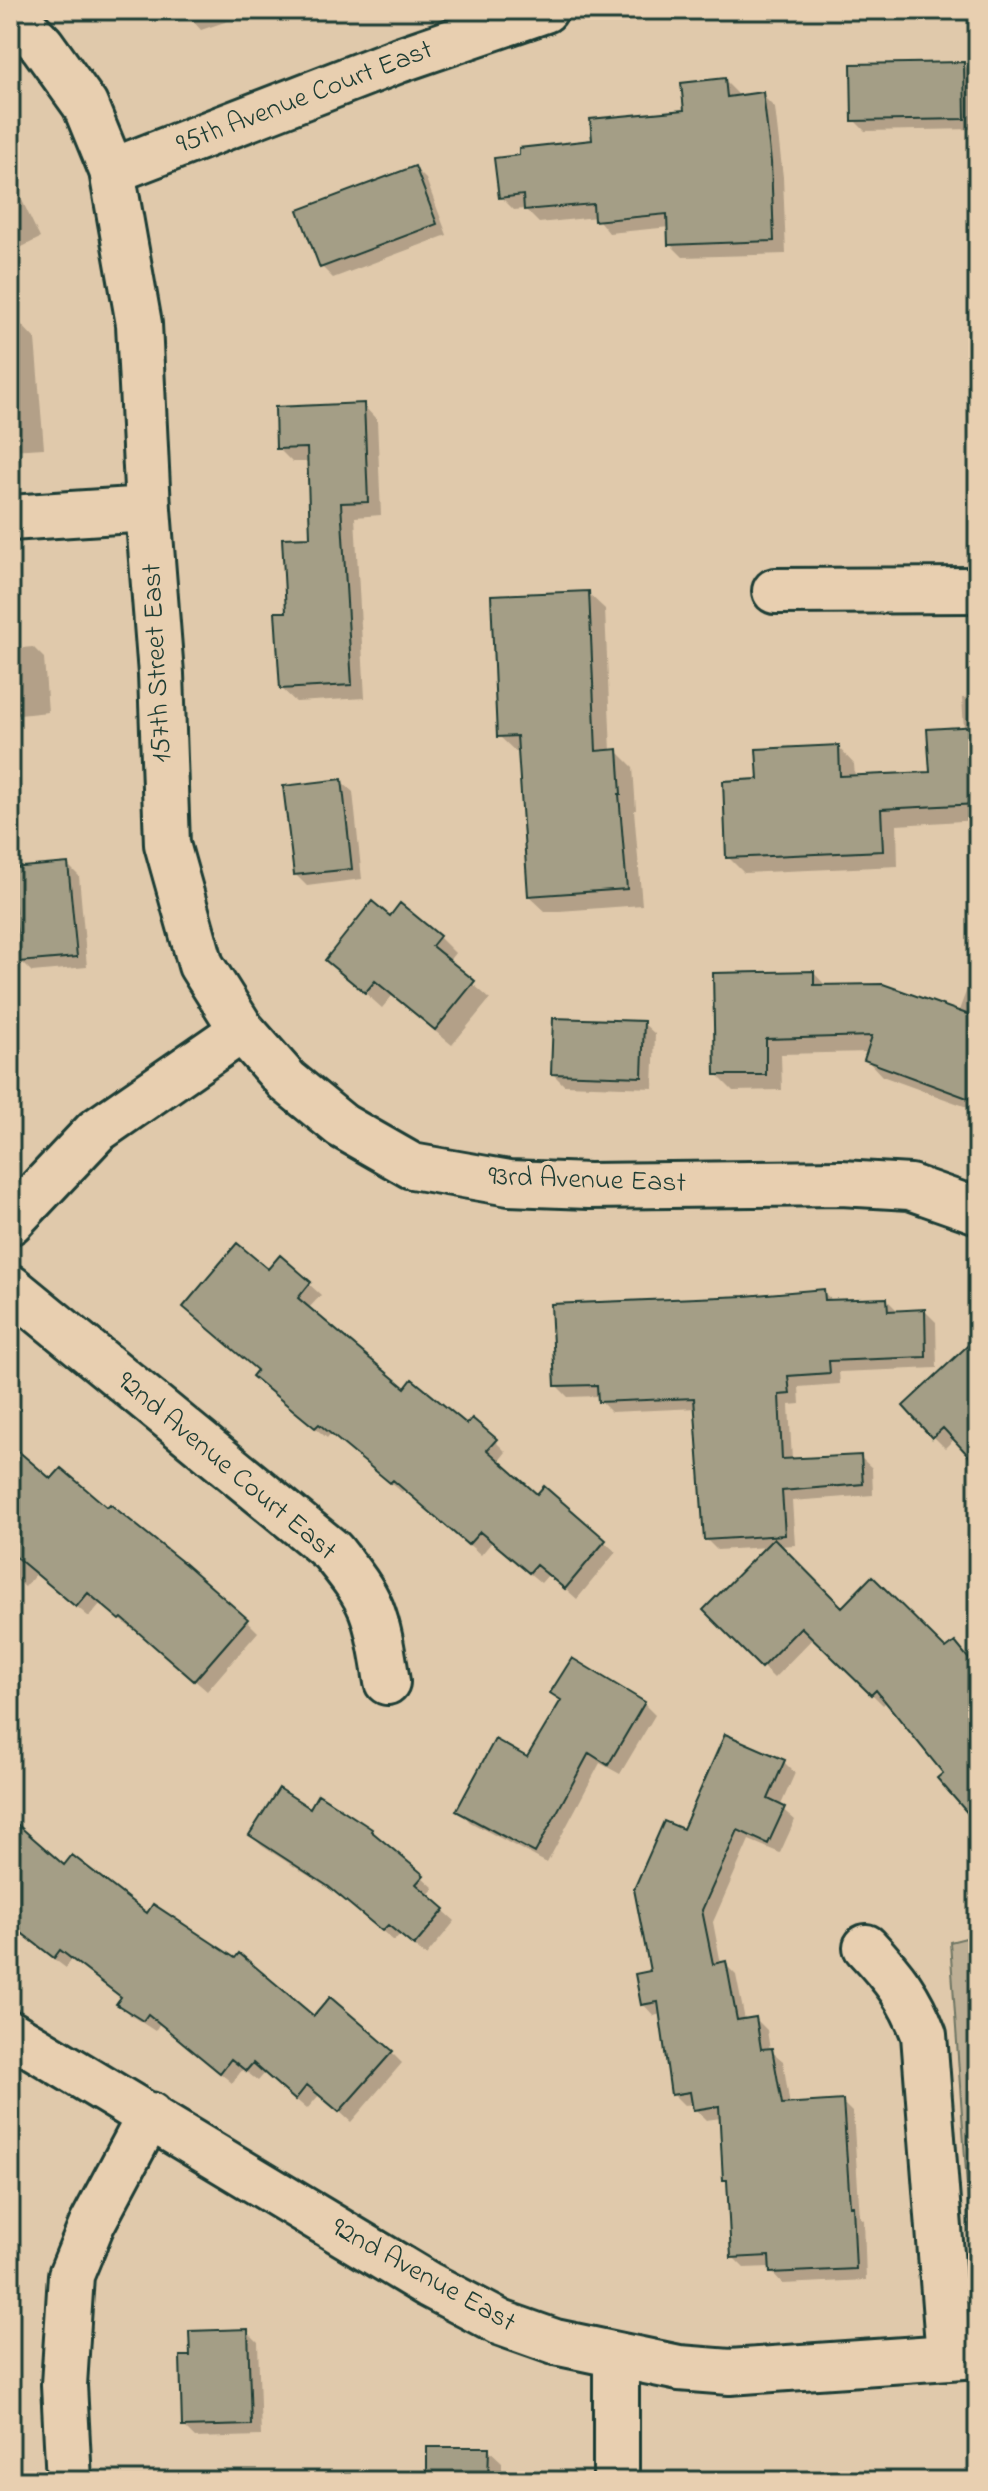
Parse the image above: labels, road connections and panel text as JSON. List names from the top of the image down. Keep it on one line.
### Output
{"streets":{"street":["95th Avenue Court East","157th Street East","93rd Avenue East","92nd Avenue Court East","92nd Avenue East"]},"crossings":[["95th Avenue Court East","157th Street East"],["157th Street East","93rd Avenue East"]]}
